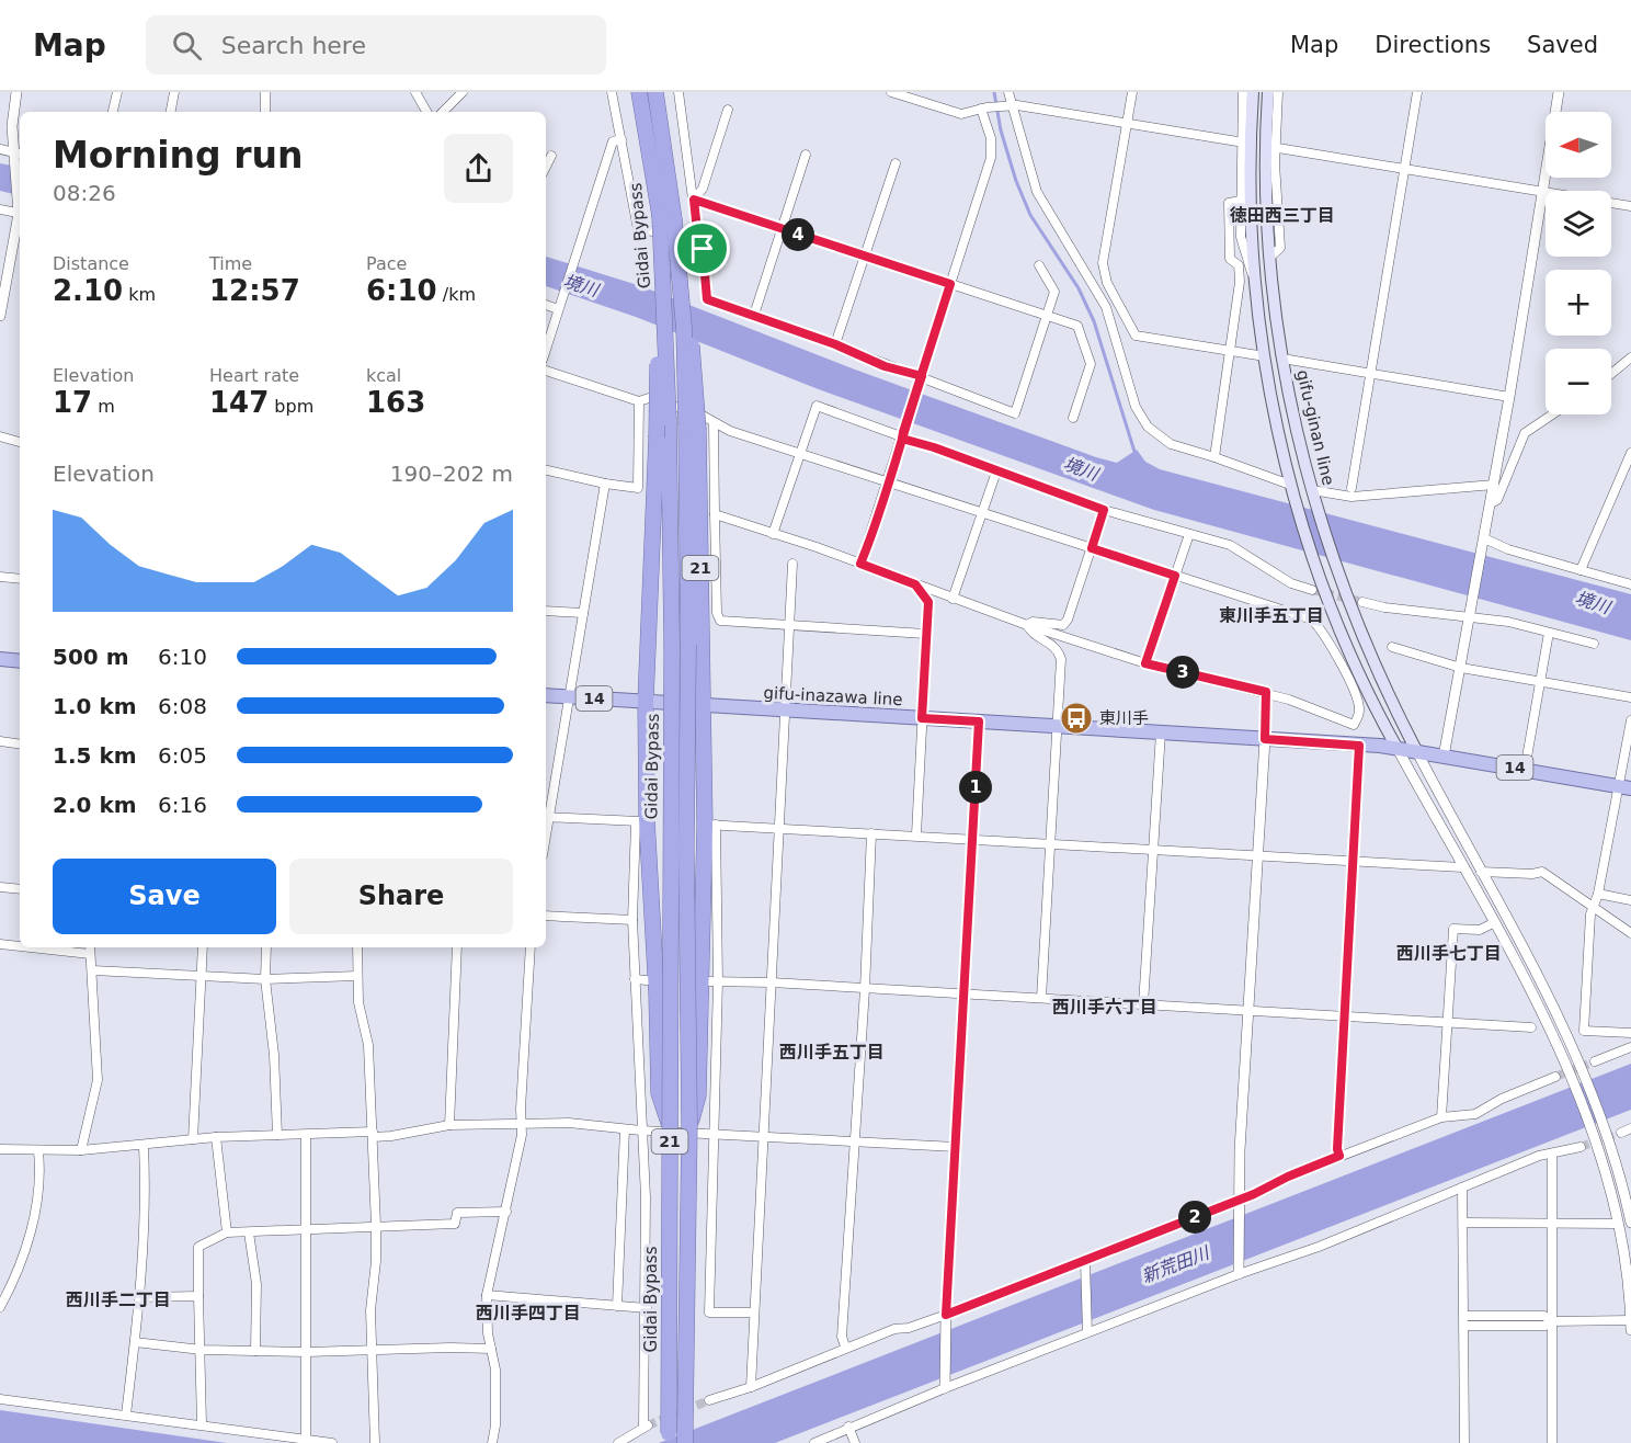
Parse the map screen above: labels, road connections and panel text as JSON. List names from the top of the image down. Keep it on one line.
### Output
{"streets":{"highway":["Gidai Bypass","21"],"main road":["gifu-ginan line","gifu-inazawa line","14"]},"crossings":[["Gidai Bypass","21"],["gifu-ginan line","gifu-inazawa line"],["21","gifu-inazawa line"]],"districts":["徳田西三丁目","東川手五丁目","西川手七丁目","西川手六丁目","西川手五丁目","西川手二丁目","西川手四丁目"],"water":["境川","新荒田川"],"places":{"bus stop":["東川手"]},"north":"left","page":{"header":"Map","search":"Search here","nav":["Map","Directions","Saved"],"map_buttons":["+","−"],"heading":["Morning run","08:26"],"pins":["4","3","1","2"],"stats":[["Distance","2.10 km"],["Time","12:57"],["Pace","6:10 /km"],["Elevation","17 m"],["Heart rate","147 bpm"],["kcal","163"]],"chart":["Elevation","190–202 m"],"list":[{"name":"500 m","note":"6:10"},{"name":"1.0 km","note":"6:08"},{"name":"1.5 km","note":"6:05"},{"name":"2.0 km","note":"6:16"}],"buttons":["Save","Share"]}}
